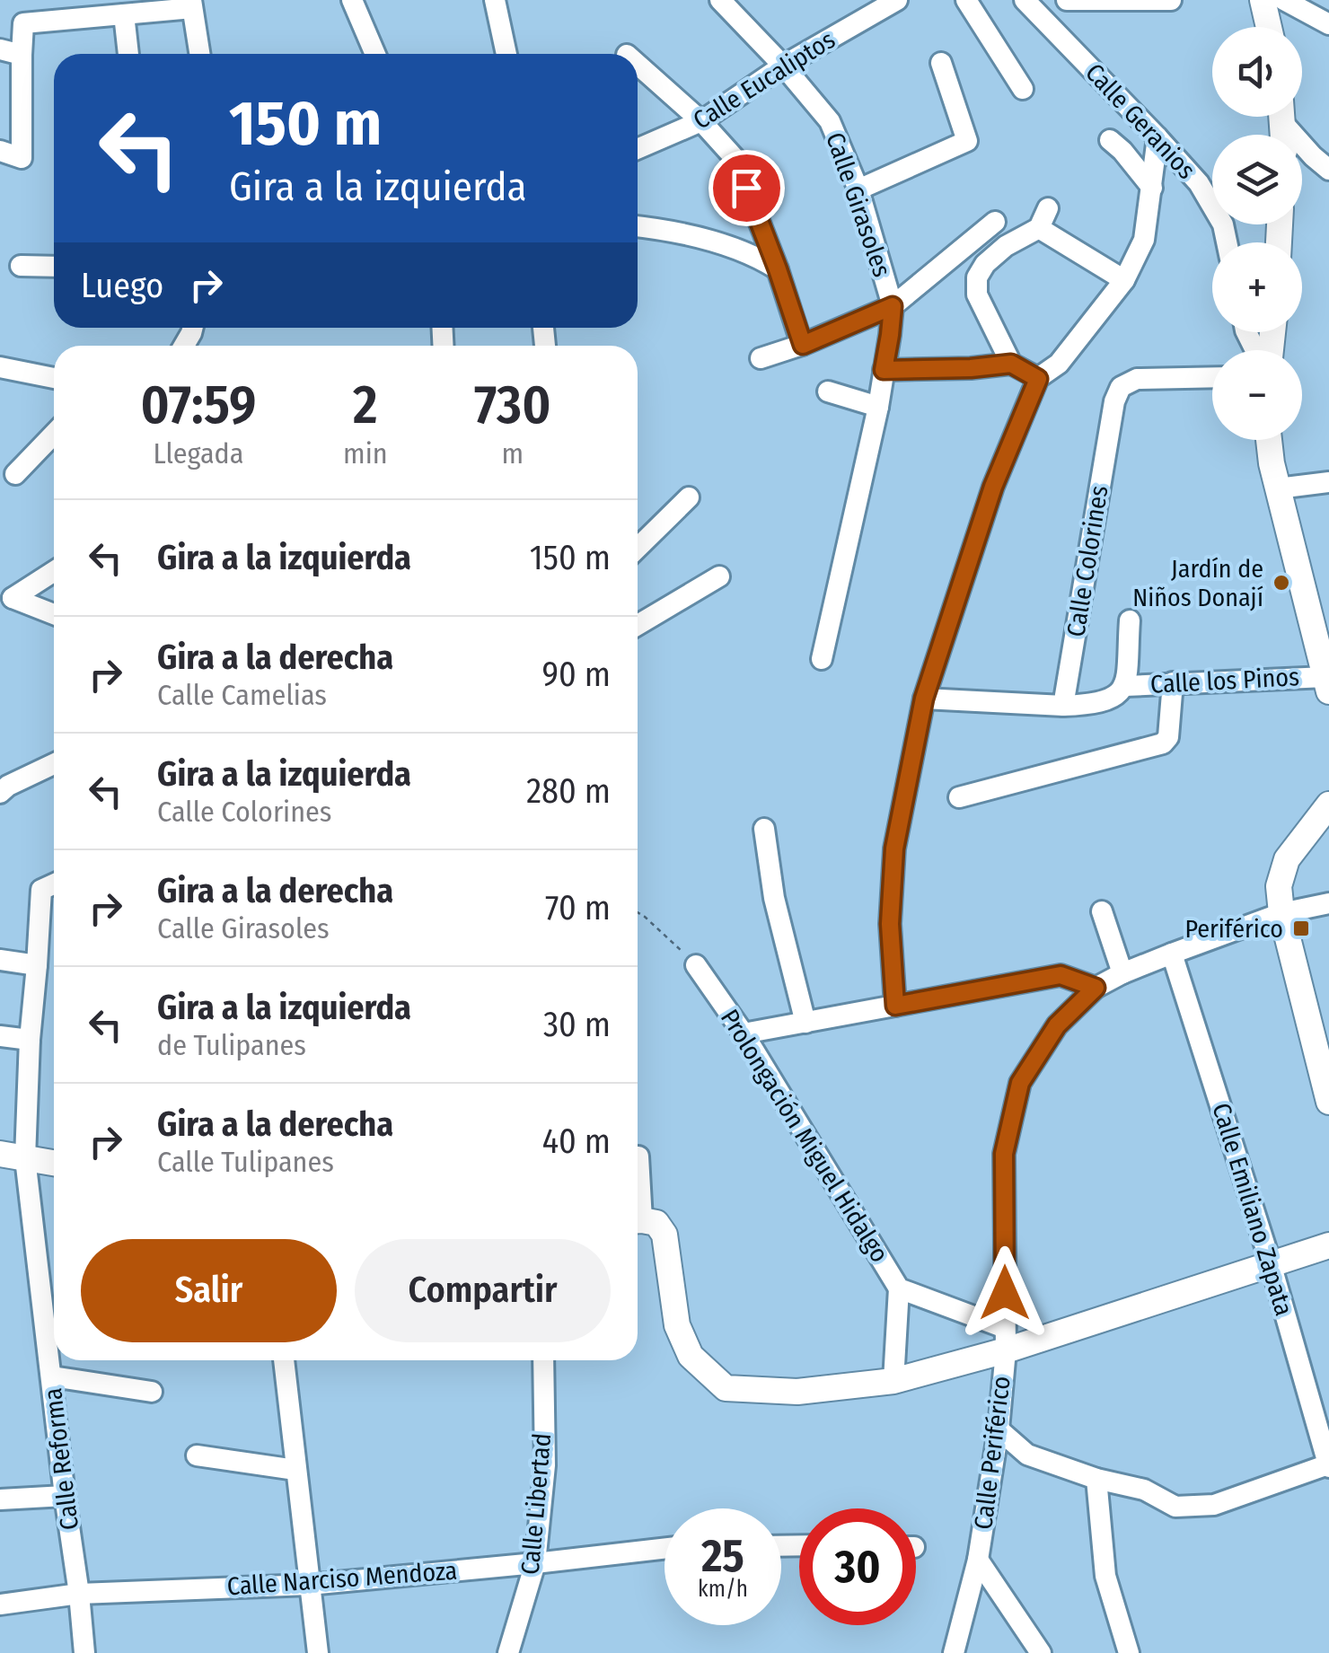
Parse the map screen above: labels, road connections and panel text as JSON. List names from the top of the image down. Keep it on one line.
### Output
{"streets":{"street":["Calle Eucaliptos","Calle Geranios","Calle Girasoles","Calle Colorines","Calle los Pinos","Prolongación Miguel Hidalgo","Calle Emiliano Zapata","Calle Periférico","Calle Reforma","Calle Libertad","Calle Narciso Mendoza"]},"crossings":[["Calle Eucaliptos","Calle Girasoles"],["Calle Colorines","Calle los Pinos"],["Prolongación Miguel Hidalgo","Calle Periférico"],["Calle Emiliano Zapata","Calle Periférico"],["Calle Reforma","Calle Narciso Mendoza"],["Calle Libertad","Calle Narciso Mendoza"]],"places":{"other":["Jardín de Niños Donají"],"transit":["Periférico"]},"page":{"map_buttons":["+","−"],"turn":["150 m","Gira a la izquierda"],"then":"Luego","eta":["07:59","Llegada","2","min","730","m"],"list":[{"name":"Gira a la izquierda","value":"150 m"},{"name":"Gira a la derecha","note":"Calle Camelias","value":"90 m"},{"name":"Gira a la izquierda","note":"Calle Colorines","value":"280 m"},{"name":"Gira a la derecha","note":"Calle Girasoles","value":"70 m"},{"name":"Gira a la izquierda","note":"de Tulipanes","value":"30 m"},{"name":"Gira a la derecha","note":"Calle Tulipanes","value":"40 m"}],"buttons":["Salir","Compartir"],"speed":"25 km/h","limit":"30"}}
